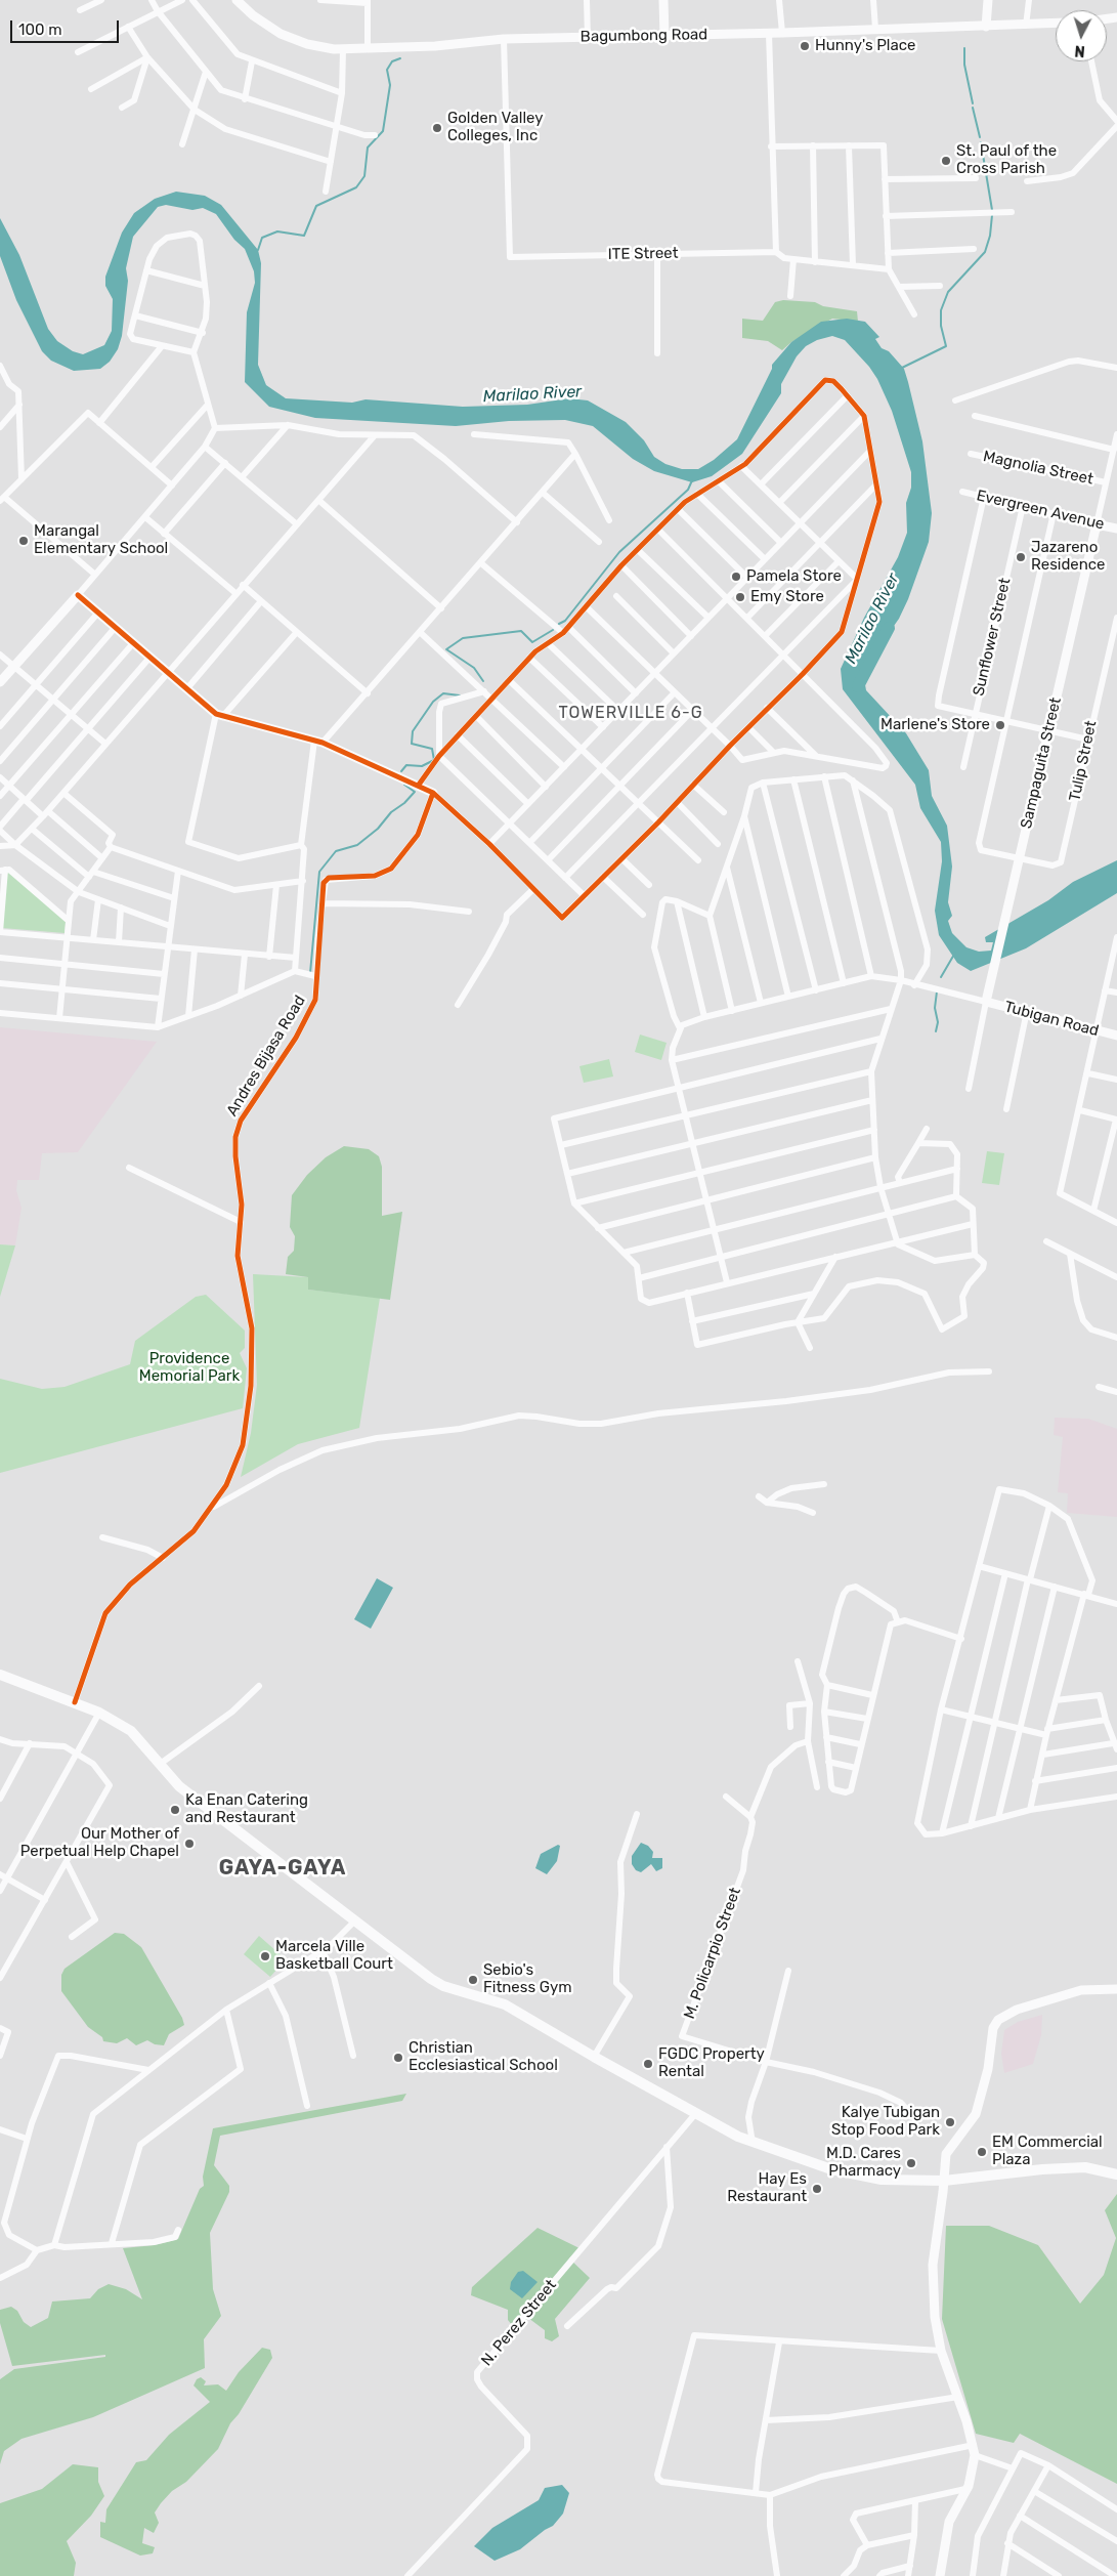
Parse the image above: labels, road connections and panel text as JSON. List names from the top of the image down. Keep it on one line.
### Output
{"streets":{"street":["Bagumbong Road","ITE Street","Magnolia Street","Evergreen Avenue","Sunflower Street","Tulip Street","Sampaguita Street","Tubigan Road","Andres Bijasa Road","M. Policarpio Street","N. Perez Street"]},"crossings":[["Bagumbong Road","ITE Street"],["Evergreen Avenue","Sunflower Street"],["Evergreen Avenue","Sampaguita Street"],["Tulip Street","Sampaguita Street"],["Sampaguita Street","Tubigan Road"]],"districts":["TOWERVILLE 6-G","GAYA-GAYA"],"water":["Marilao River"],"parks":["Providence Memorial Park"],"places":["Hunny's Place","Golden Valley Colleges, Inc","St. Paul of the Cross Parish","Marangal Elementary School","Jazareno Residence","Pamela Store","Emy Store","Marlene's Store","Ka Enan Catering and Restaurant","Our Mother of Perpetual Help Chapel","Marcela Ville Basketball Court","Sebio's Fitness Gym","Christian Ecclesiastical School","FGDC Property Rental","Kalye Tubigan Stop Food Park","EM Commercial Plaza","M.D. Cares Pharmacy","Hay Es Restaurant"],"scale_bar":"100 m","north":"bottom"}
